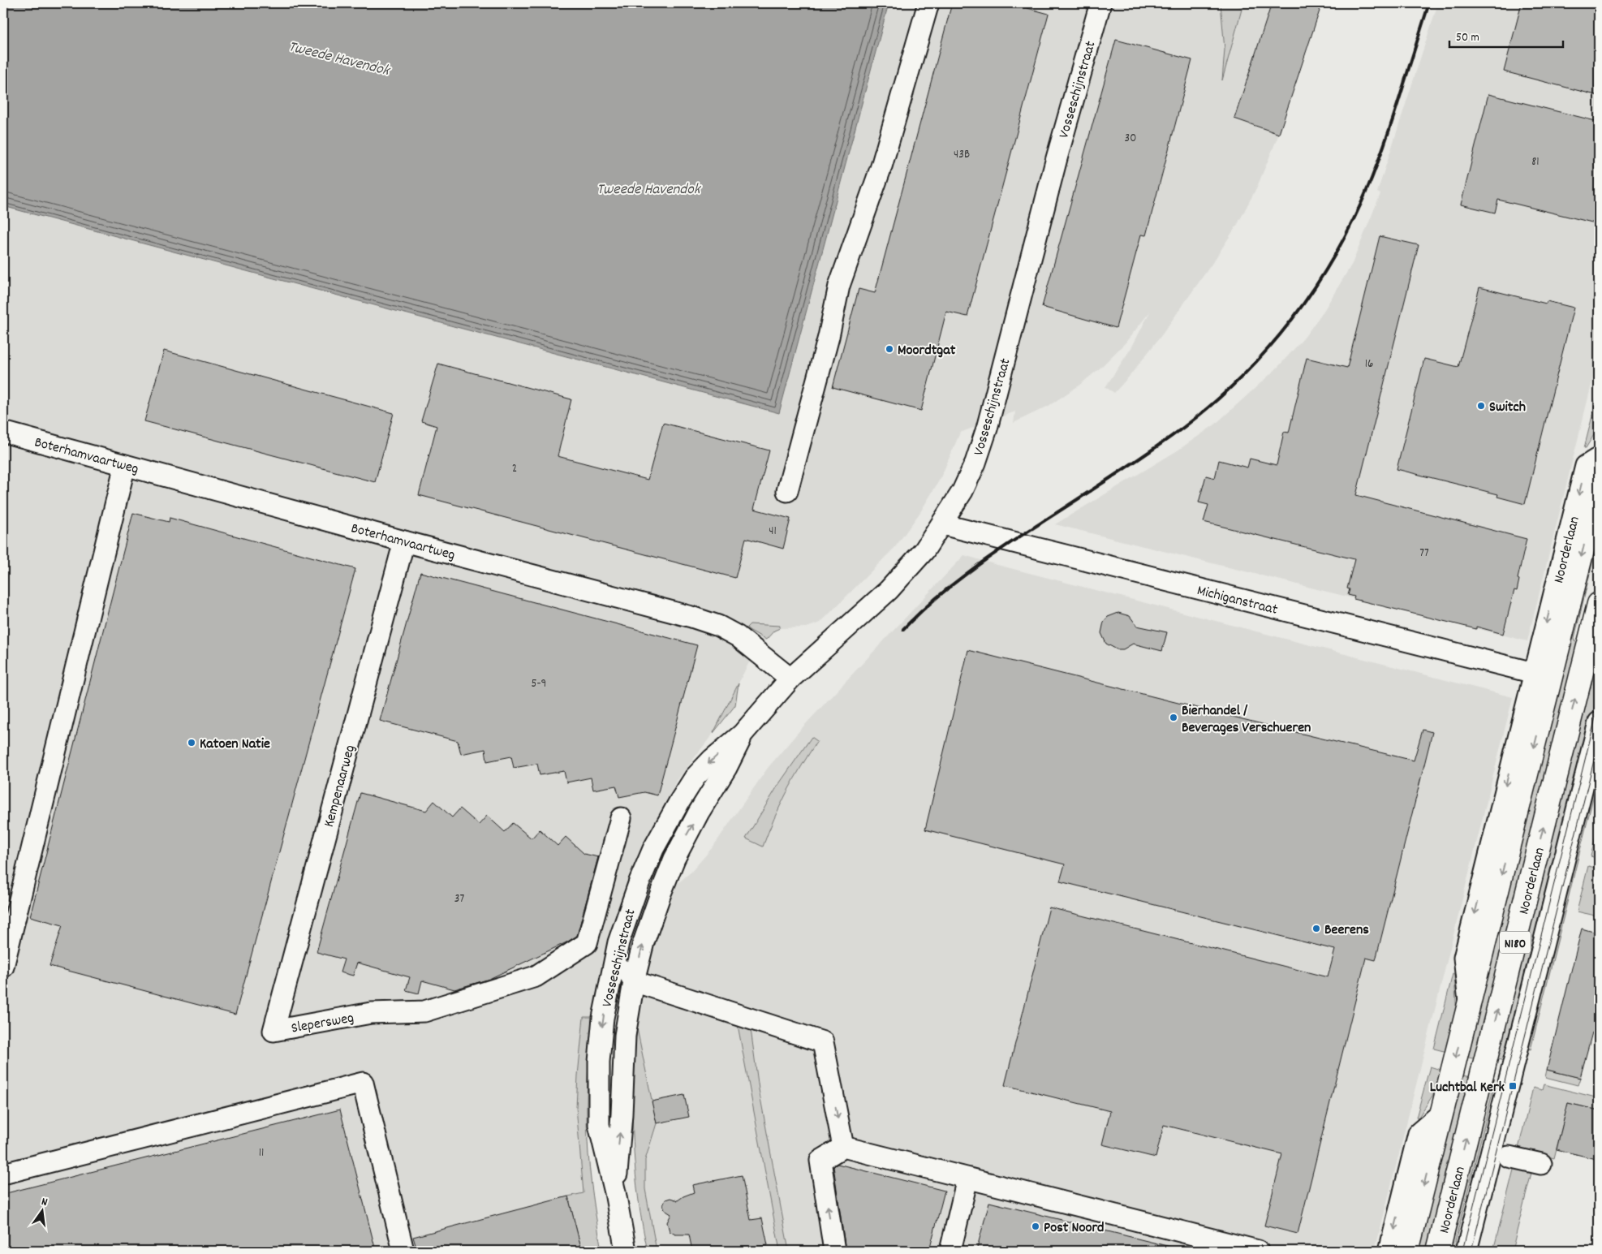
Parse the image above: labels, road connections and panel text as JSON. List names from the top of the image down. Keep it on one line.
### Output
{"streets":{"main road":["Noorderlaan","N180"],"street":["Vosseschijnstraat","Boterhamvaartweg","Michiganstraat","Kempenaarweg","Slepersweg"]},"crossings":[["Vosseschijnstraat","Boterhamvaartweg"],["Vosseschijnstraat","Michiganstraat"],["Boterhamvaartweg","Kempenaarweg"],["Noorderlaan","Michiganstraat"],["Kempenaarweg","Slepersweg"]],"water":["Tweede Havendok"],"places":{"other":["Moordtgat","Switch","Bierhandel / Beverages Verschueren","Katoen Natie","Beerens","Post Noord"],"transit":["Luchtbal Kerk"]},"house_numbers":["30","43B","81","16","2","41","77","5-9","37","11"],"scale_bar":"50 m","north":"top"}
